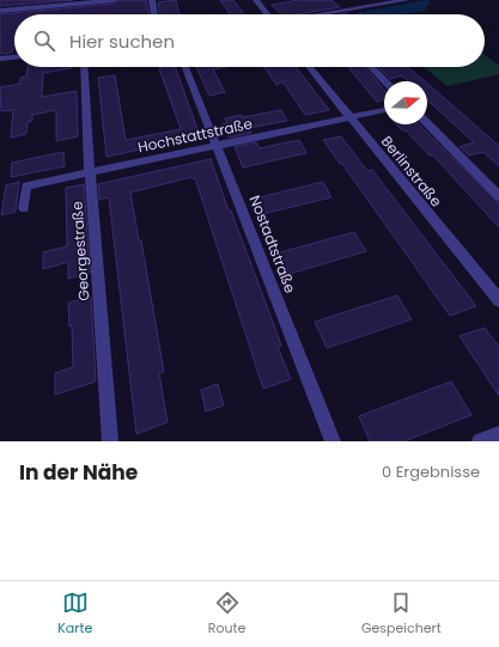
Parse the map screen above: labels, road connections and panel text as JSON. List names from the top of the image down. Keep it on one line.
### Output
{"streets":{"street":["Hochstattstraße","Berlinstraße","Nostadtstraße","Georgestraße"]},"crossings":[["Hochstattstraße","Berlinstraße"],["Hochstattstraße","Nostadtstraße"],["Hochstattstraße","Georgestraße"]],"north":"right","page":{"search":"Hier suchen","heading":["In der Nähe","0 Ergebnisse"],"nav":["Karte","Route","Gespeichert"]}}
